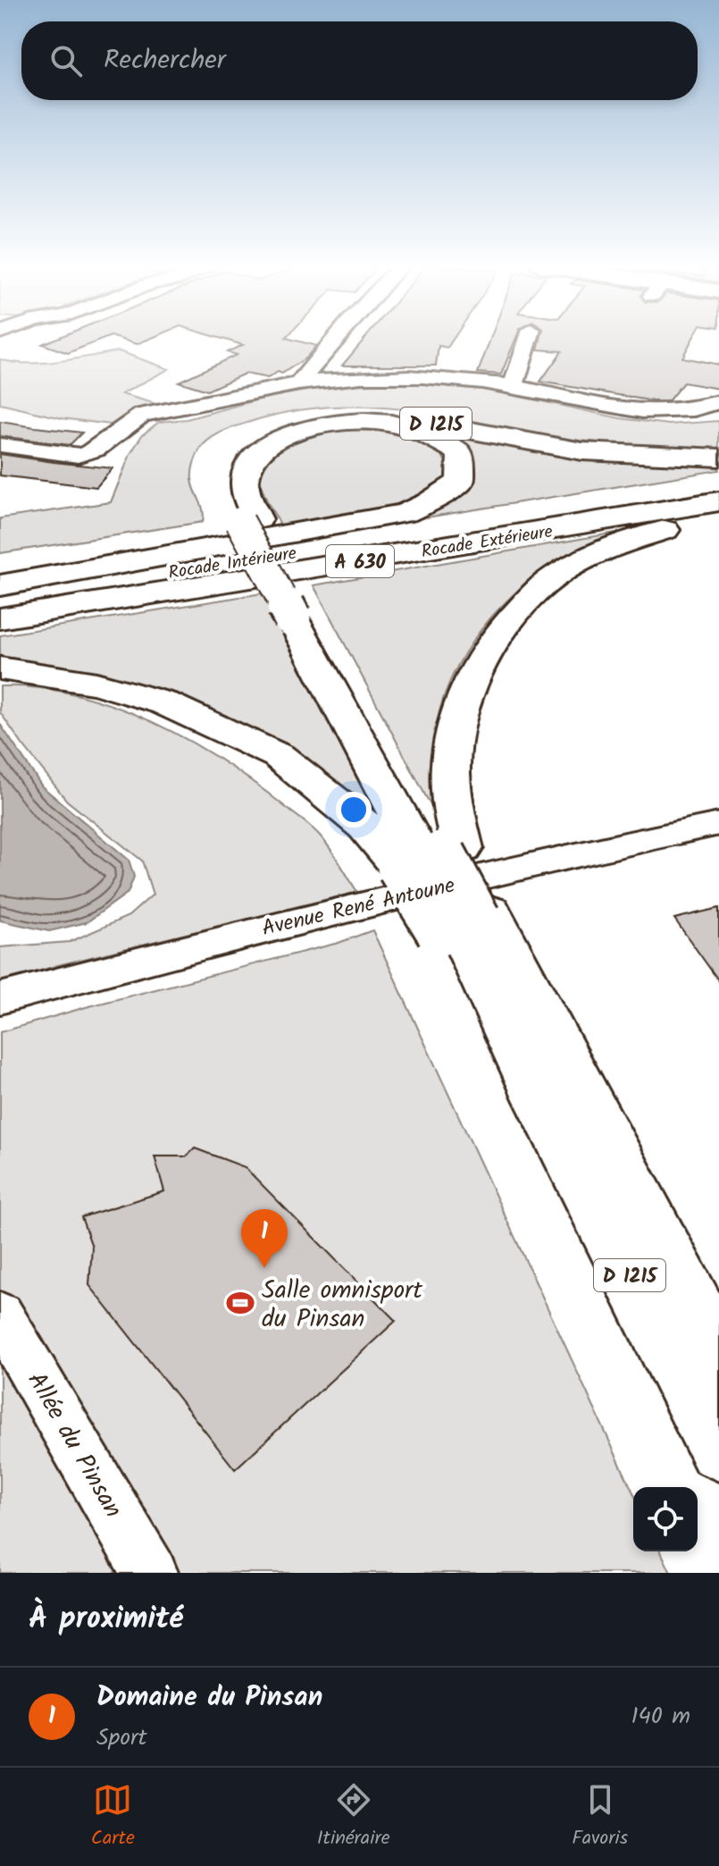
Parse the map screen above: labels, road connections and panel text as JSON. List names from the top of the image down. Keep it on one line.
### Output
{"streets":{"main road":["D 1215","Rocade Extérieure","A 630","Rocade Intérieure"],"street":["Avenue René Antoune","Allée du Pinsan"]},"places":{"sports":["Salle omnisport du Pinsan"]},"page":{"search":"Rechercher","pins":"1","heading":"À proximité","list":[{"mark":"1","name":"Domaine du Pinsan","note":"Sport","value":"140 m"}],"nav":["Carte","Itinéraire","Favoris"]}}
